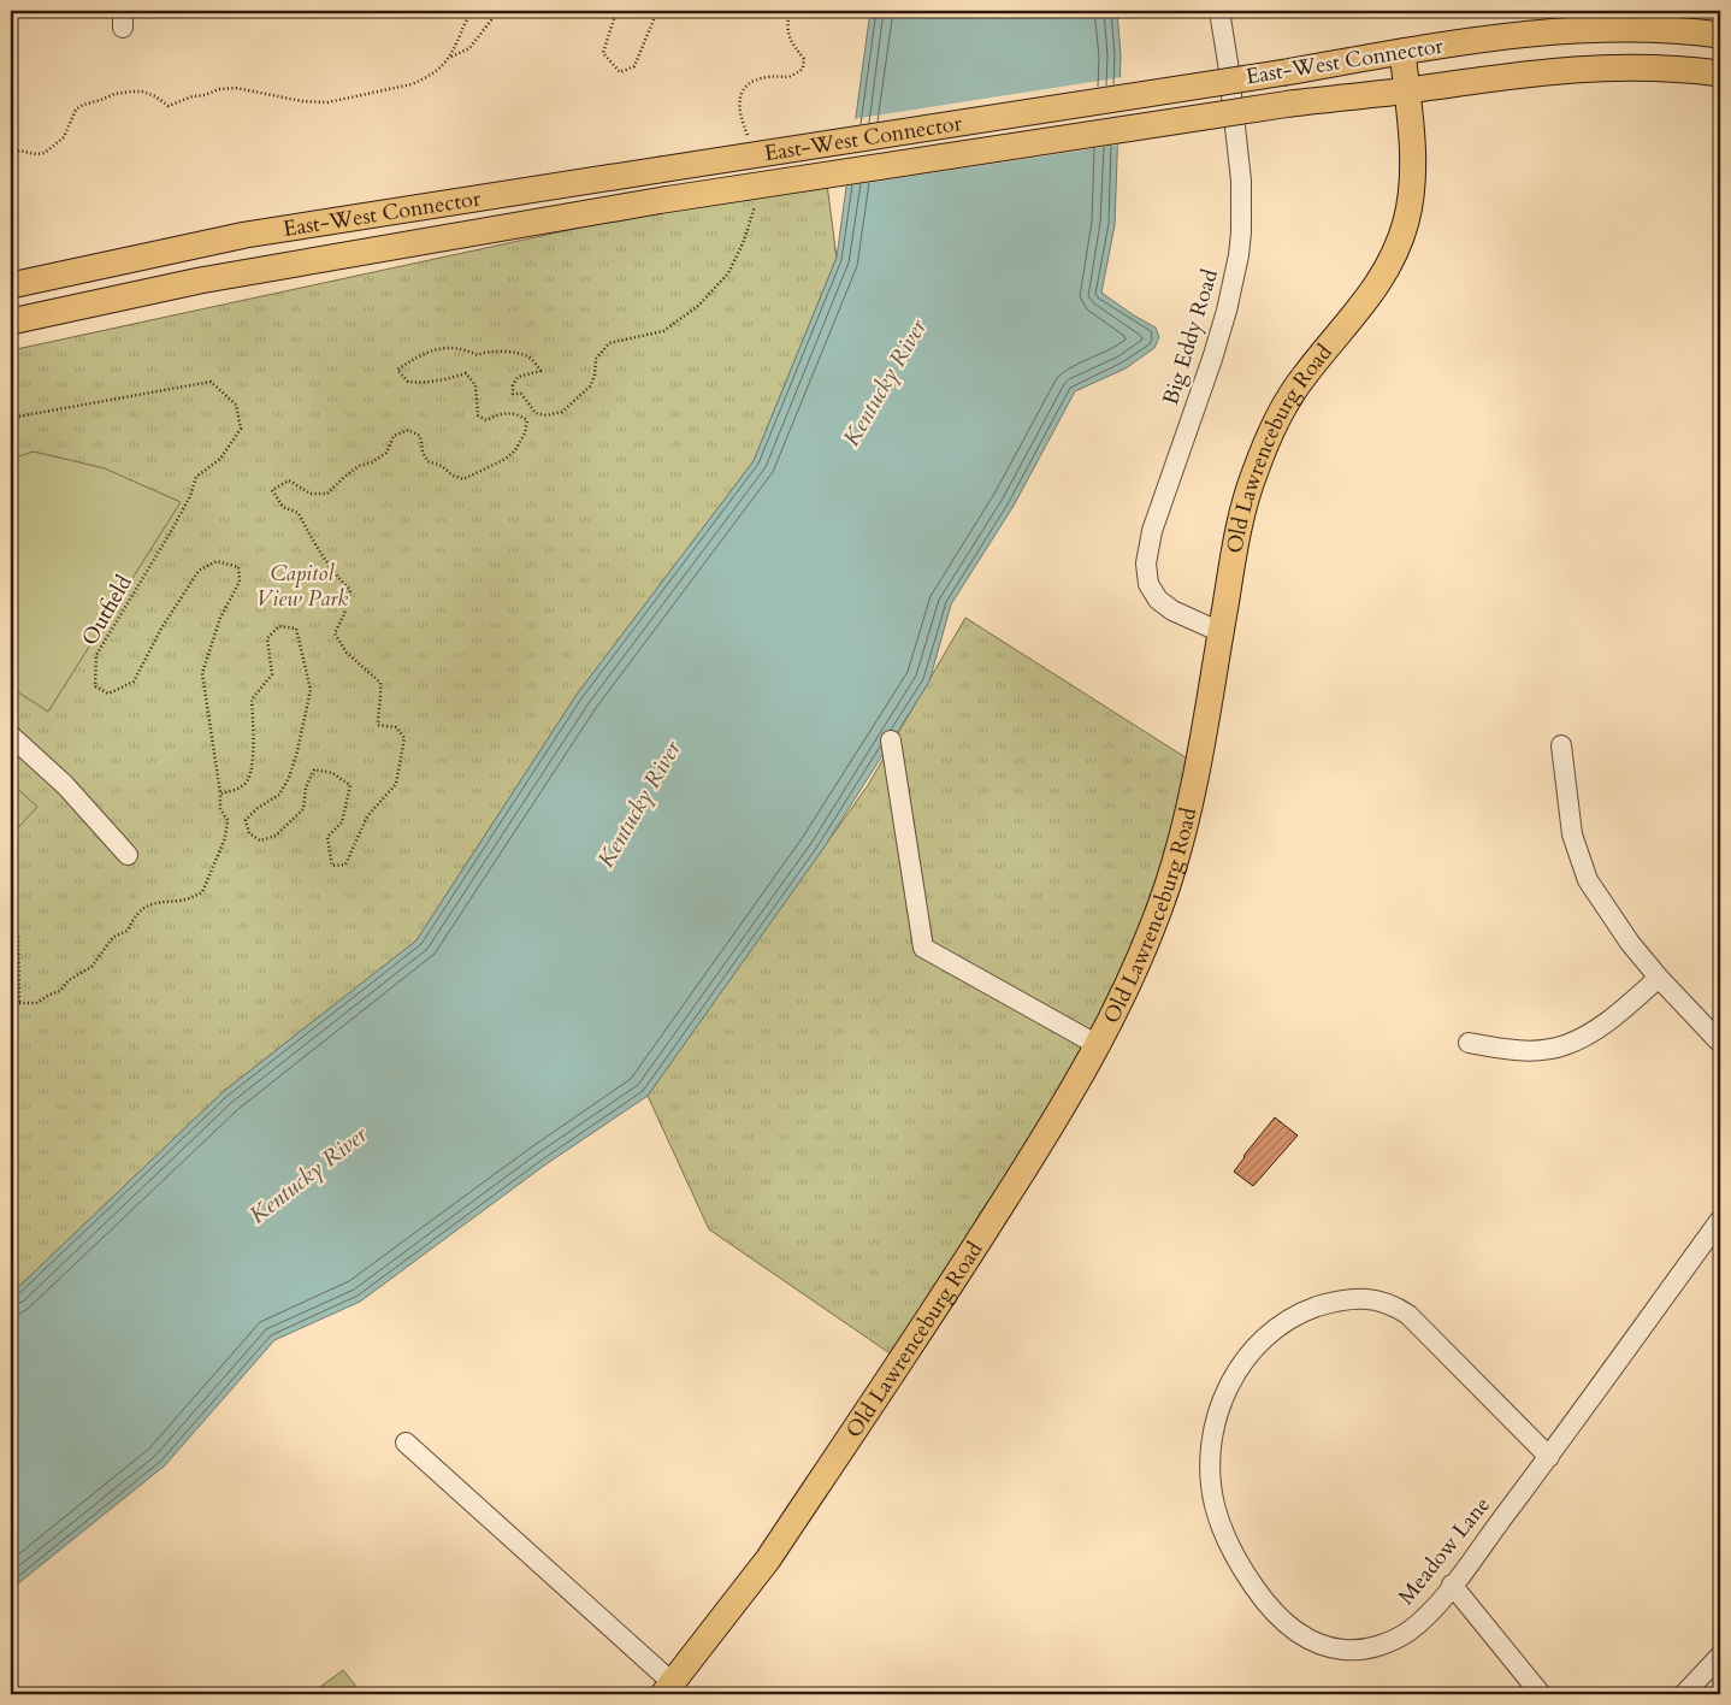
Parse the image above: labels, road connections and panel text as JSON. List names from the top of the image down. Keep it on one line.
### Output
{"streets":{"main road":["East-West Connector","Old Lawrenceburg Road"],"street":["Big Eddy Road","Meadow Lane"],"path":["Outfield"]},"crossings":[["East-West Connector","Old Lawrenceburg Road"],["Big Eddy Road","Old Lawrenceburg Road"]],"water":["Kentucky River"],"parks":["Capitol View Park"]}
